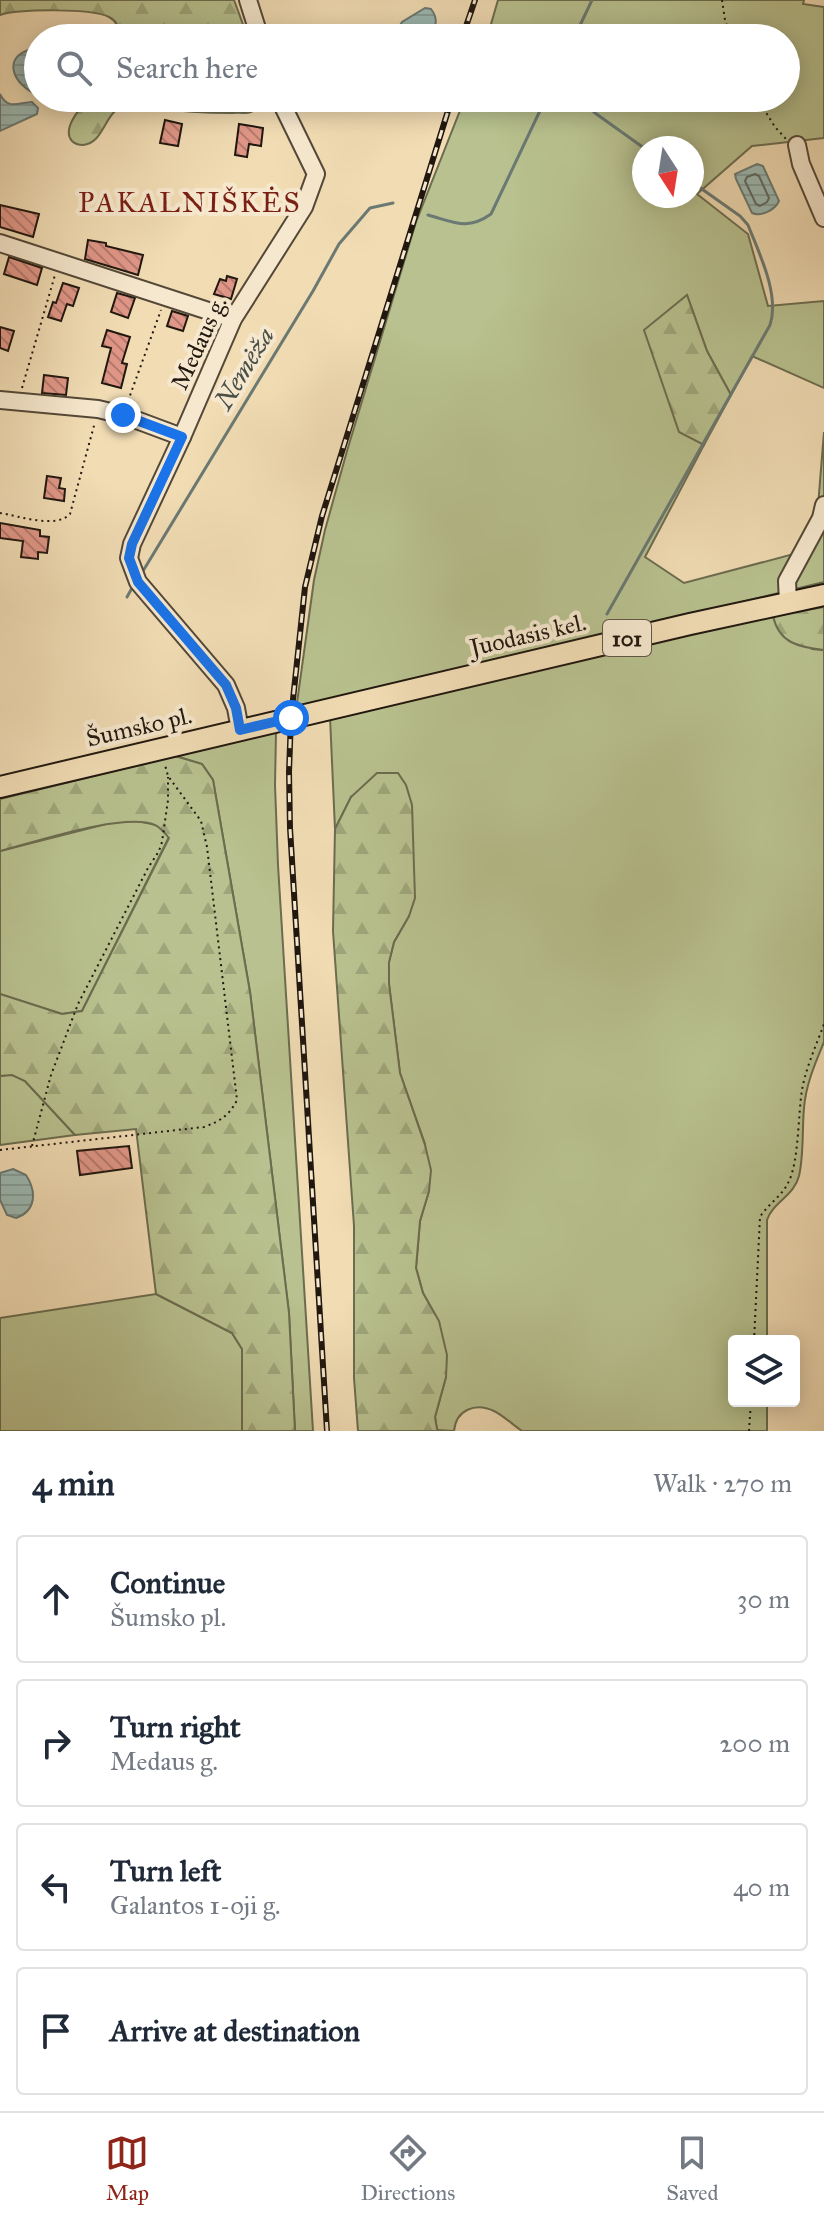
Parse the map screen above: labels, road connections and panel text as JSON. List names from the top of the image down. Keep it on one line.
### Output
{"streets":{"main road":["Juodasis kel.","101","Šumsko pl."],"street":["Medaus g."]},"crossings":[["Medaus g.","Šumsko pl."],["Juodasis kel.","Šumsko pl."]],"districts":["PAKALNIŠKĖS"],"water":["Nemėža"],"north":"bottom","page":{"search":"Search here","heading":["4 min","Walk · 270 m"],"list":[["Continue","Šumsko pl.","30 m"],["Turn right","Medaus g.","200 m"],["Turn left","Galantos 1-oji g.","40 m"],"Arrive at destination"],"nav":["Map","Directions","Saved"]}}
